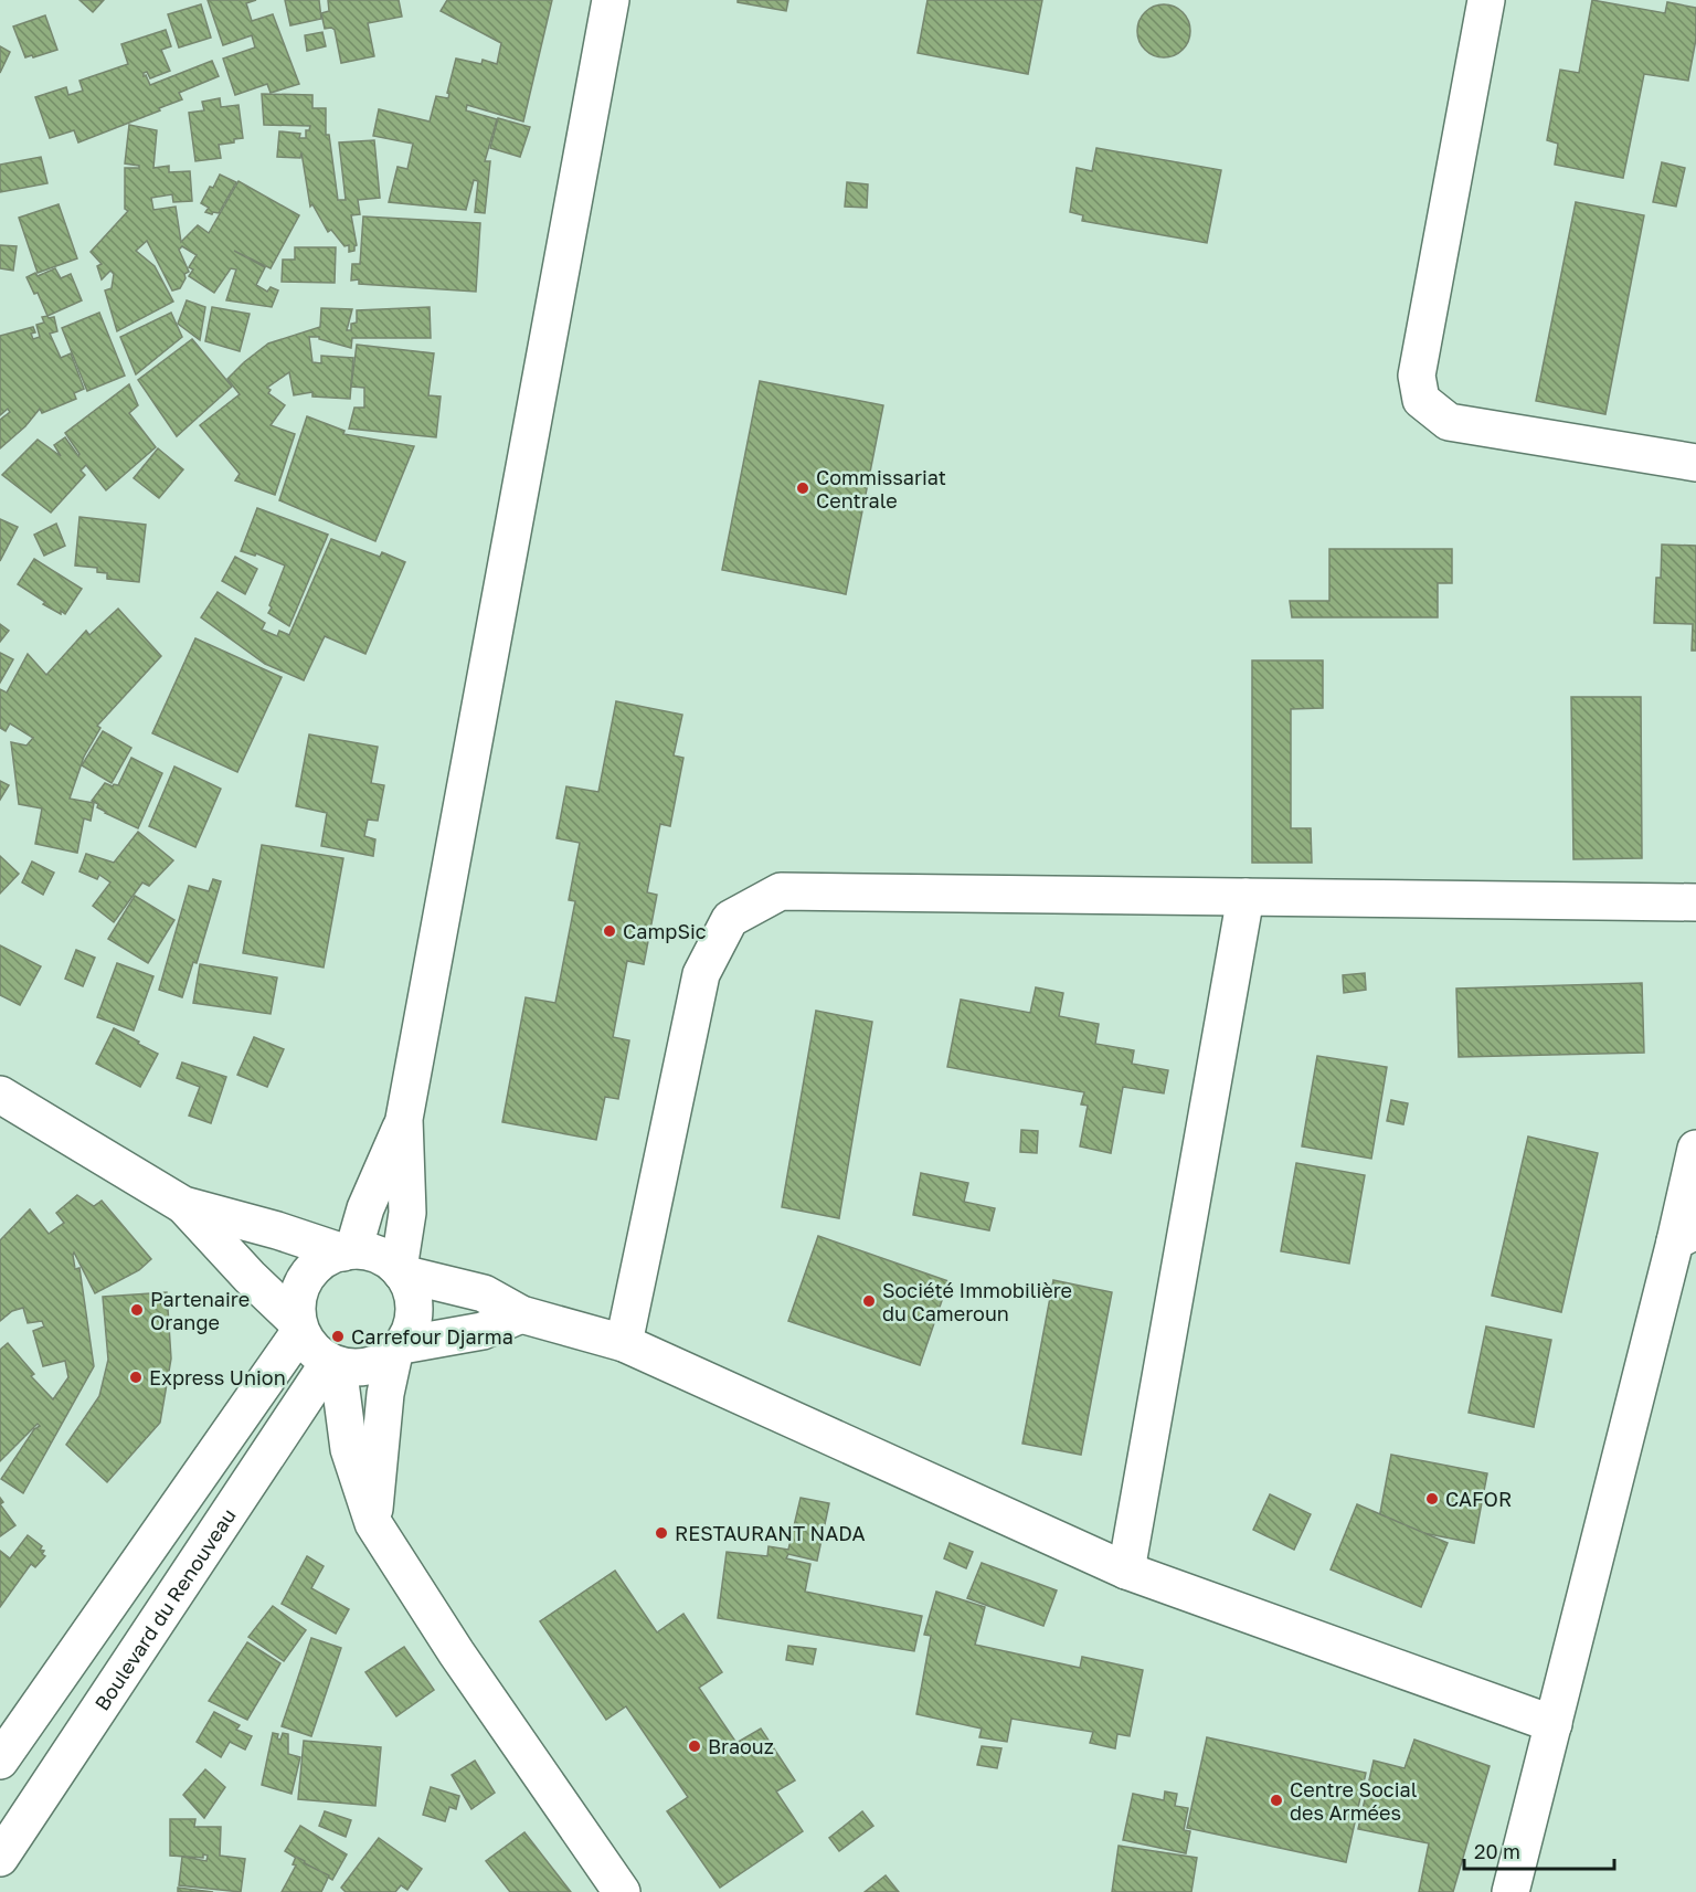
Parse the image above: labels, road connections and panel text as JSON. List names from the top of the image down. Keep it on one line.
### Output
{"streets":{"street":["Boulevard du Renouveau"]},"places":["Commissariat Centrale","CampSic","Société Immobilière du Cameroun","Partenaire Orange","Carrefour Djarma","Express Union","CAFOR","RESTAURANT NADA","Braouz","Centre Social des Armées"],"scale_bar":"20 m"}
